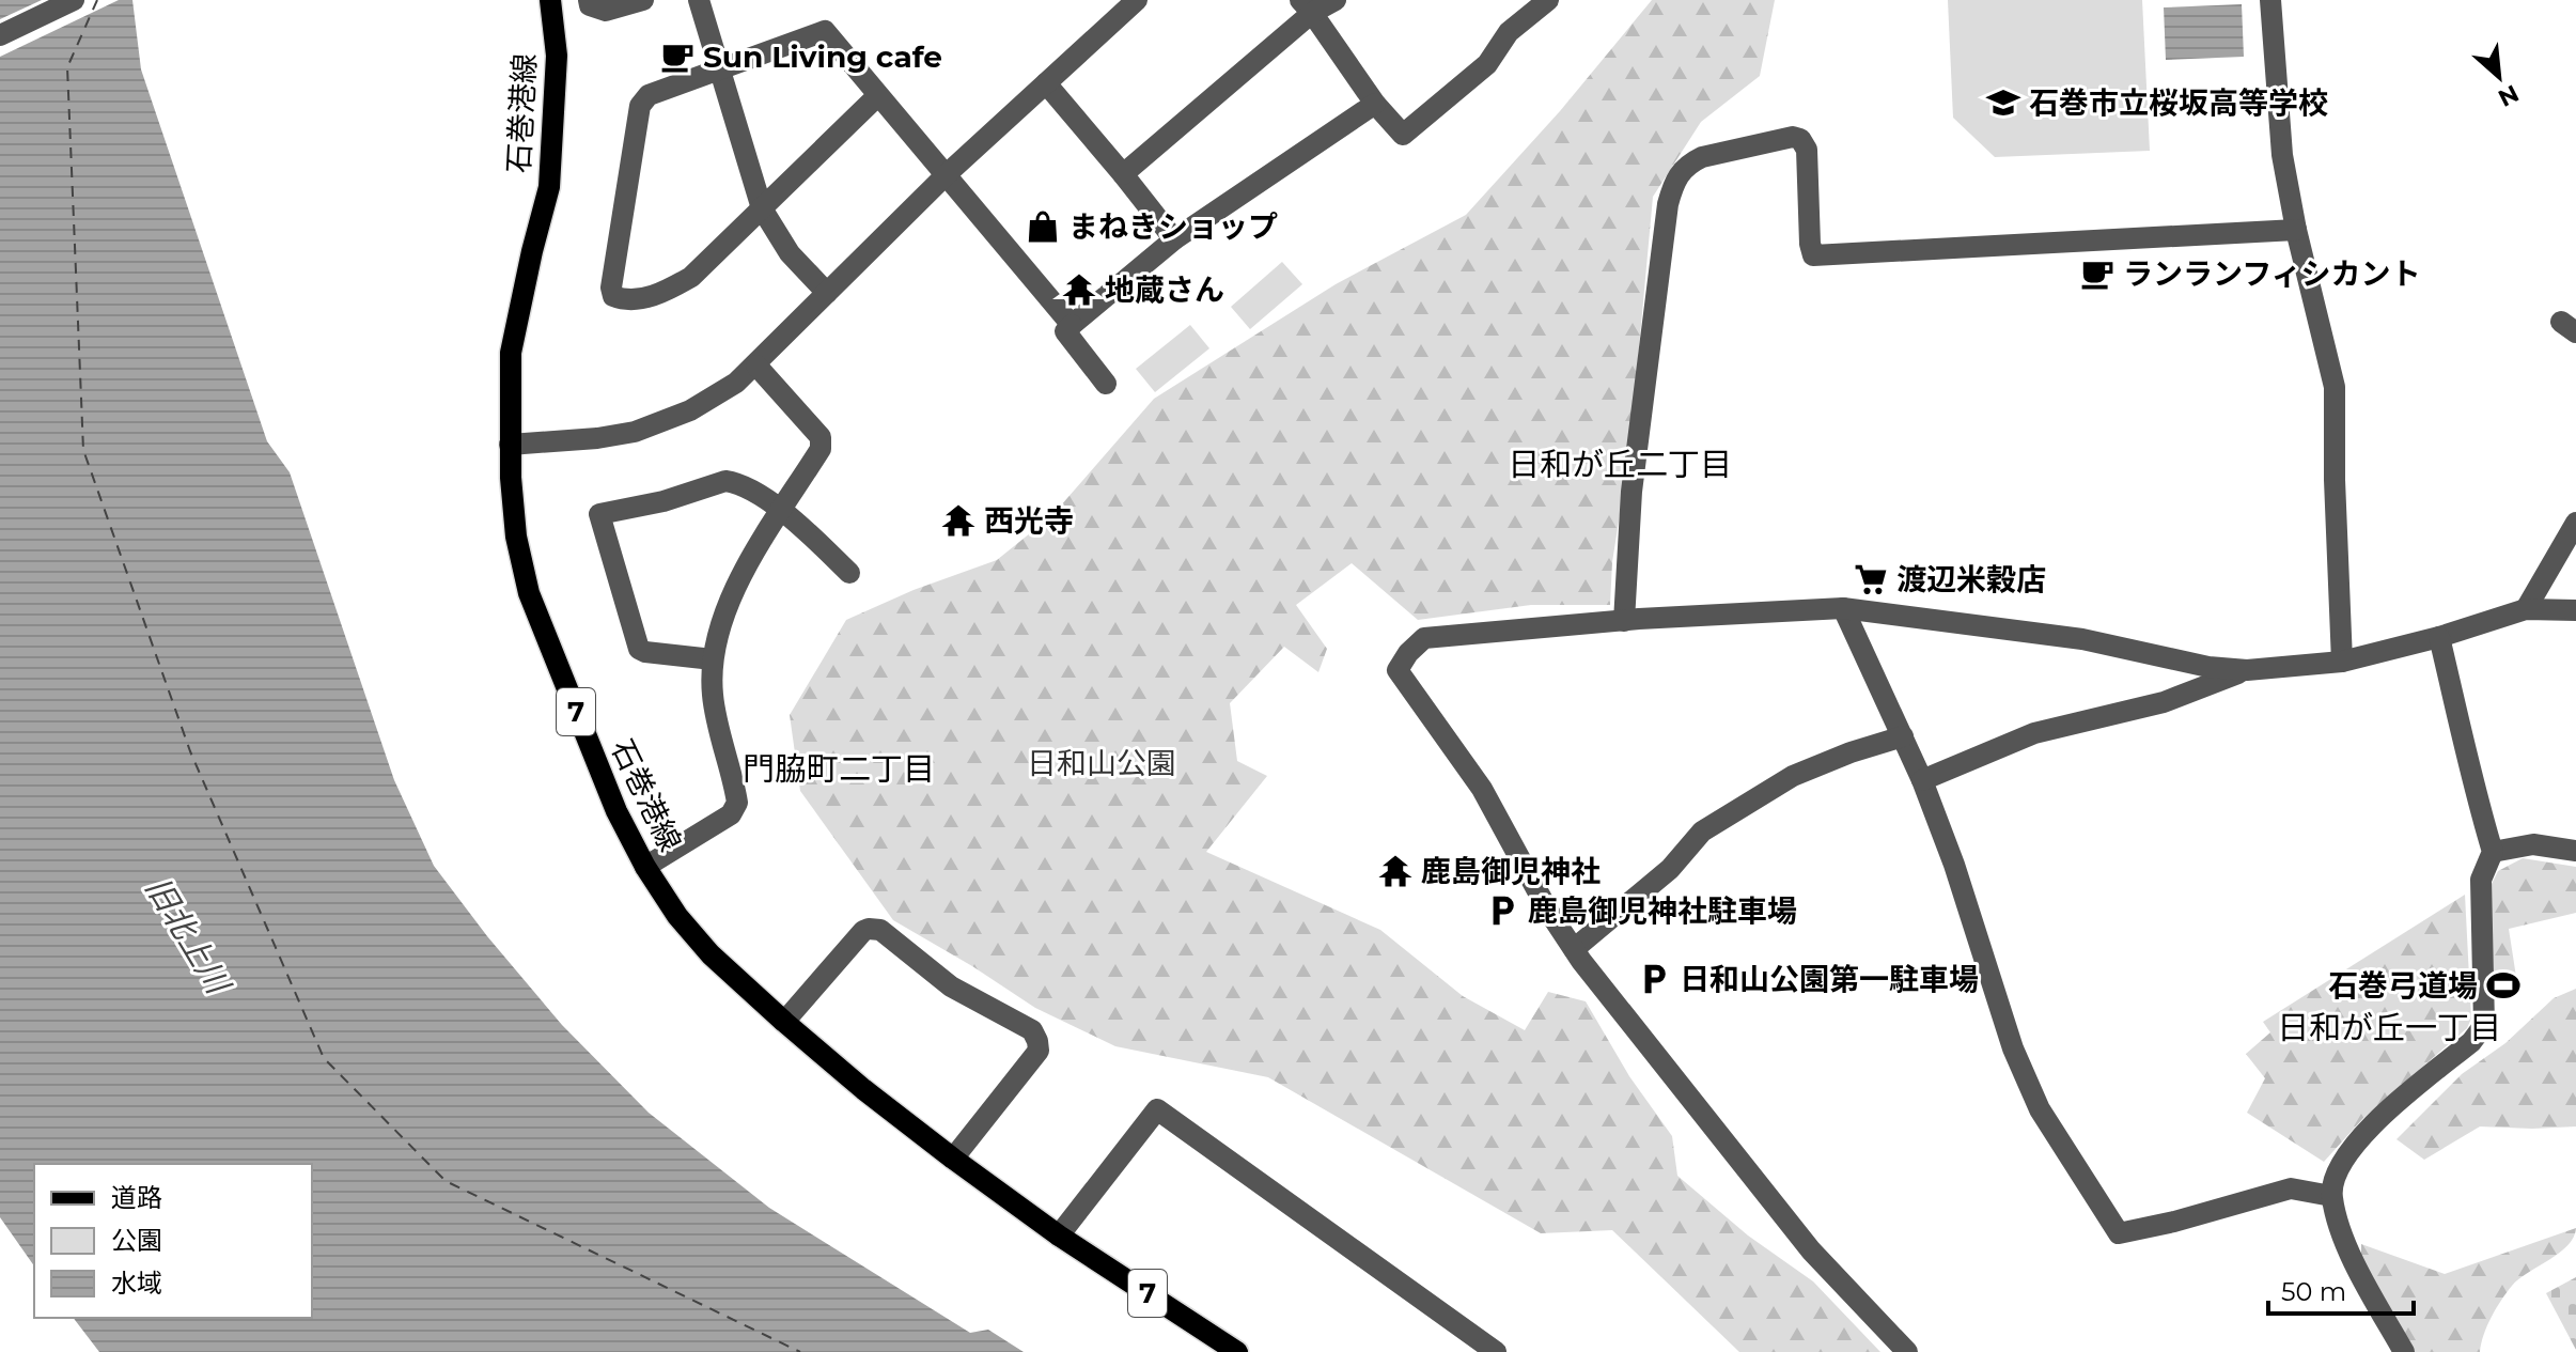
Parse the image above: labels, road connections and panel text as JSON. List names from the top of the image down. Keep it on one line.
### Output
{"streets":{"main road":["石巻港線","7"]},"districts":["日和が丘二丁目","門脇町二丁目","日和が丘一丁目"],"water":["旧北上川"],"parks":["日和山公園"],"places":{"cafe":["Sun Living cafe","ランランフィシカント"],"school or university":["石巻市立桜坂高等学校"],"shop":["まねきショップ"],"temple":["地蔵さん","西光寺","鹿島御児神社"],"supermarket":["渡辺米穀店"],"parking":["鹿島御児神社駐車場","日和山公園第一駐車場"],"sports":["石巻弓道場"]},"legend":["道路","公園","水域"],"scale_bar":"50 m","north":"bottom right"}
